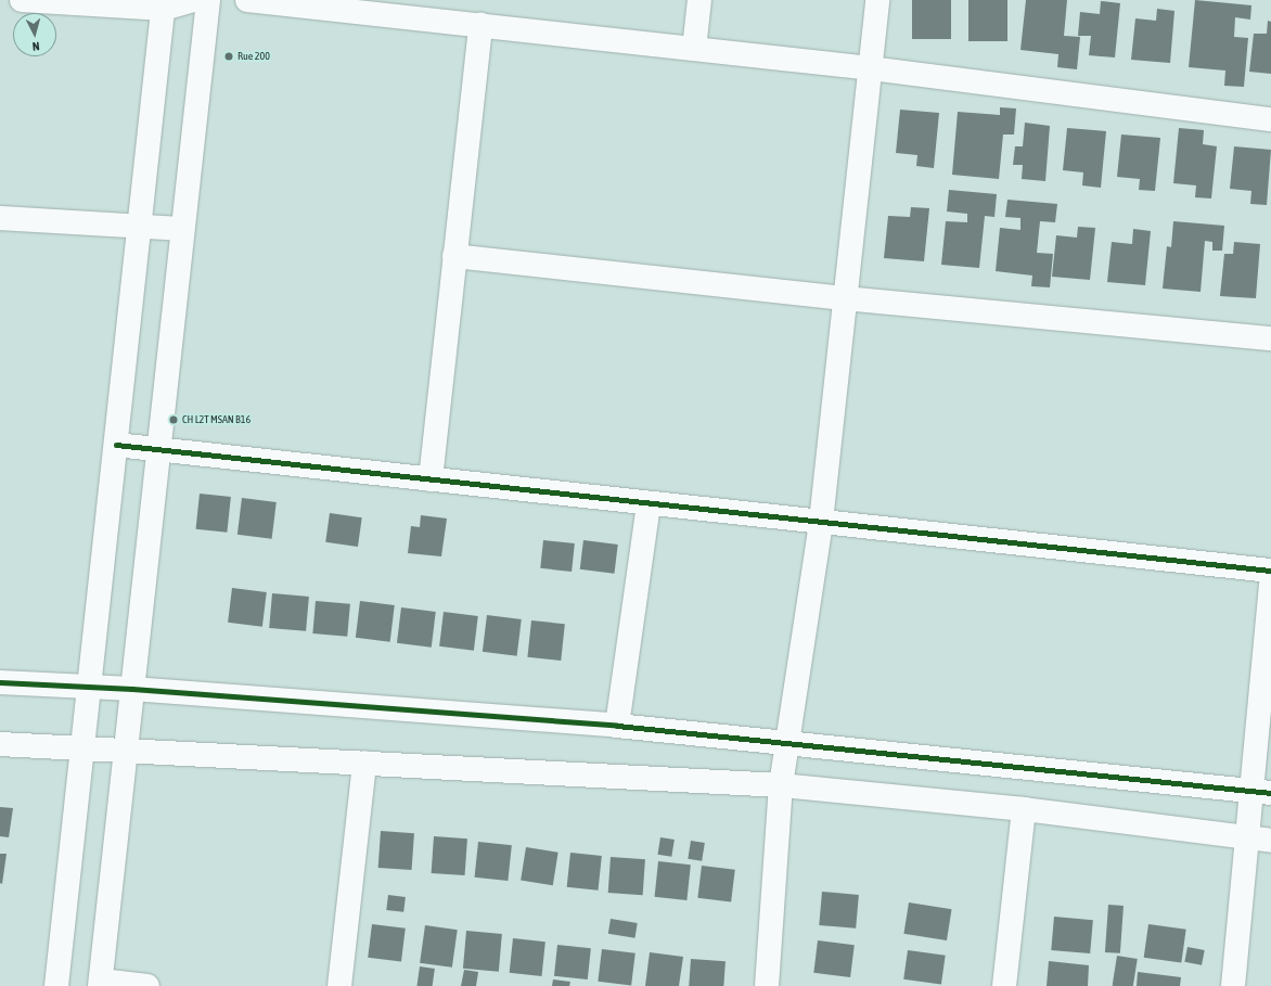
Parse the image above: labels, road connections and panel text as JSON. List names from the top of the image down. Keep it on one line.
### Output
{"places":["Rue 200","CH L2T MSAN B16"],"north":"bottom"}
